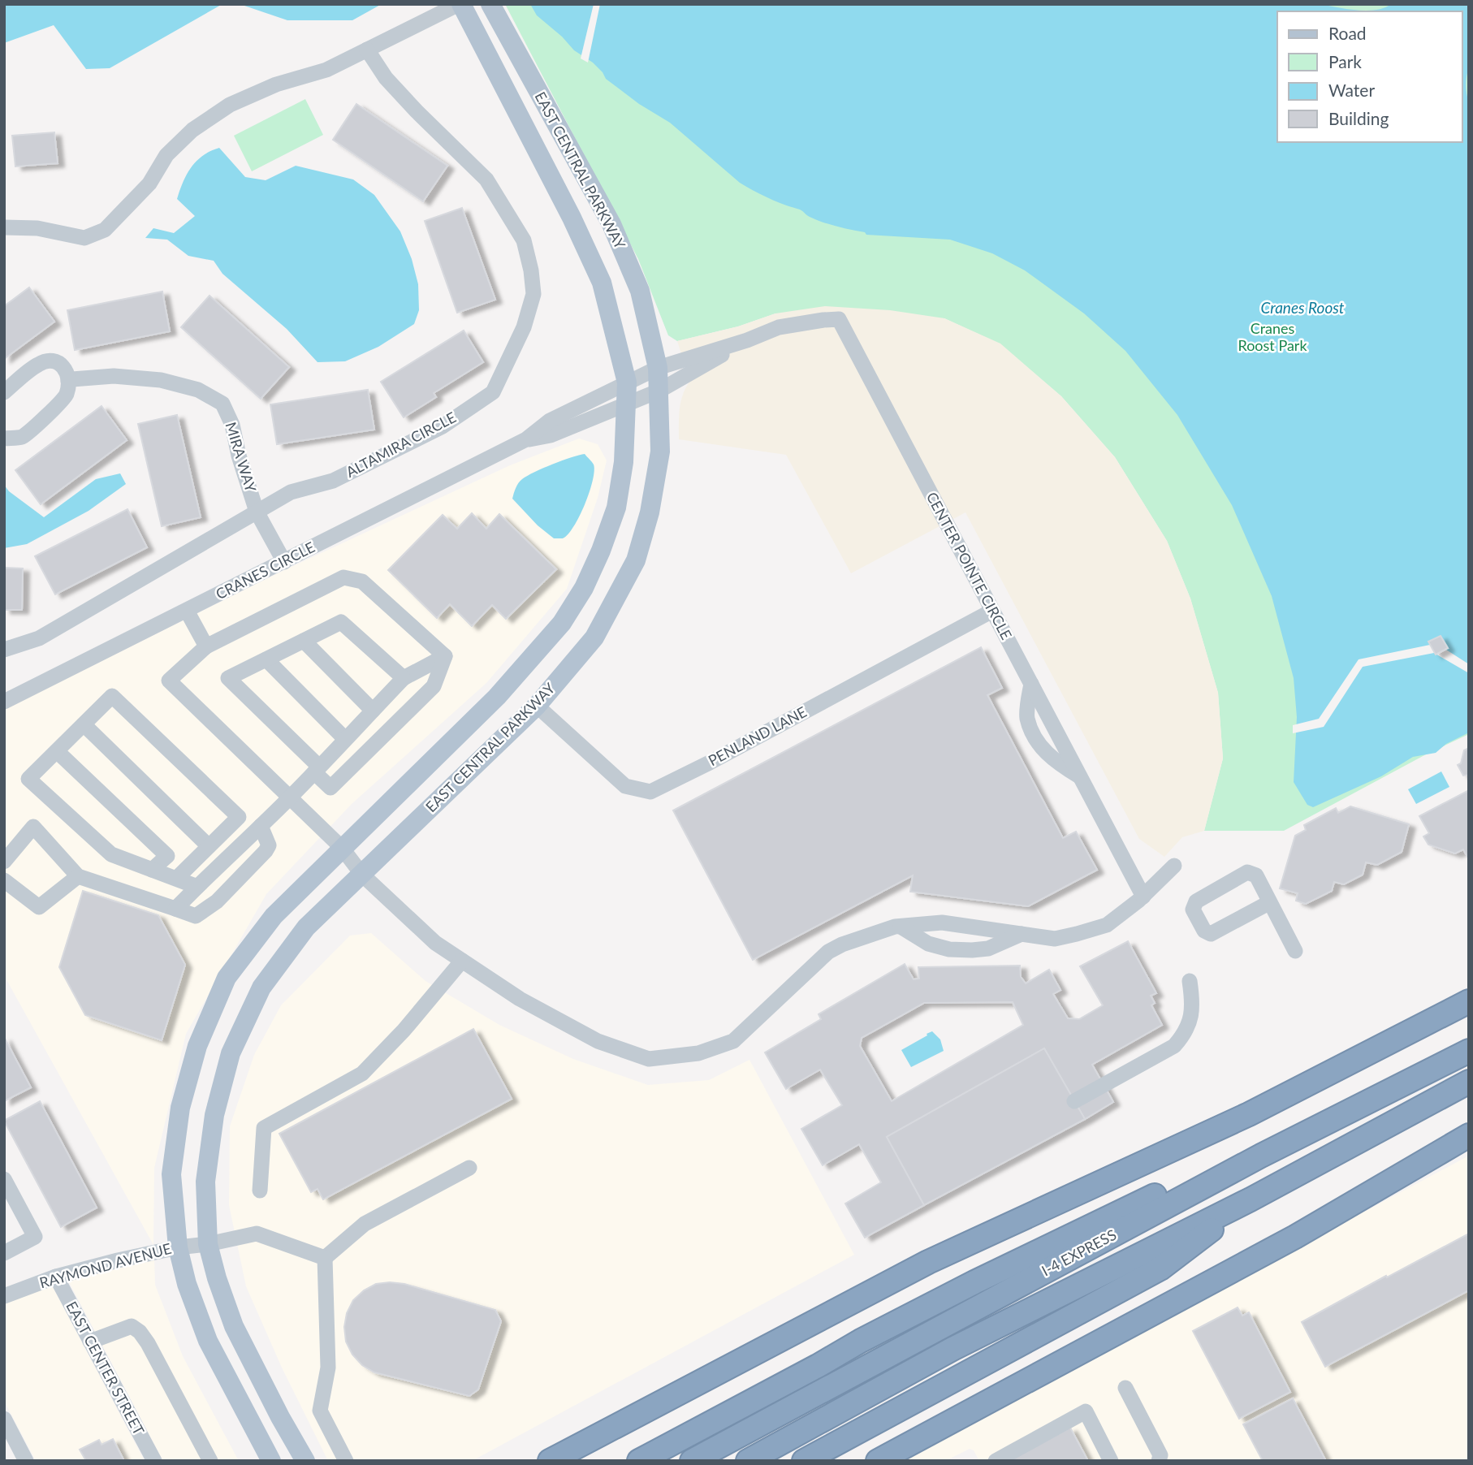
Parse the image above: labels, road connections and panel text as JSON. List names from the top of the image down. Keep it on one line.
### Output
{"streets":{"highway":["I-4 EXPRESS"],"main road":["EAST CENTRAL PARKWAY"],"street":["ALTAMIRA CIRCLE","MIRA WAY","CENTER POINTE CIRCLE","CRANES CIRCLE","PENLAND LANE","RAYMOND AVENUE","EAST CENTER STREET"]},"crossings":[["EAST CENTRAL PARKWAY","CENTER POINTE CIRCLE"],["EAST CENTRAL PARKWAY","CRANES CIRCLE"],["EAST CENTRAL PARKWAY","PENLAND LANE"],["EAST CENTRAL PARKWAY","RAYMOND AVENUE"],["ALTAMIRA CIRCLE","MIRA WAY"],["MIRA WAY","CRANES CIRCLE"],["CENTER POINTE CIRCLE","CRANES CIRCLE"],["CENTER POINTE CIRCLE","PENLAND LANE"],["RAYMOND AVENUE","EAST CENTER STREET"]],"water":["Cranes Roost"],"parks":["Cranes Roost Park"],"legend":["Road","Park","Water","Building"]}
